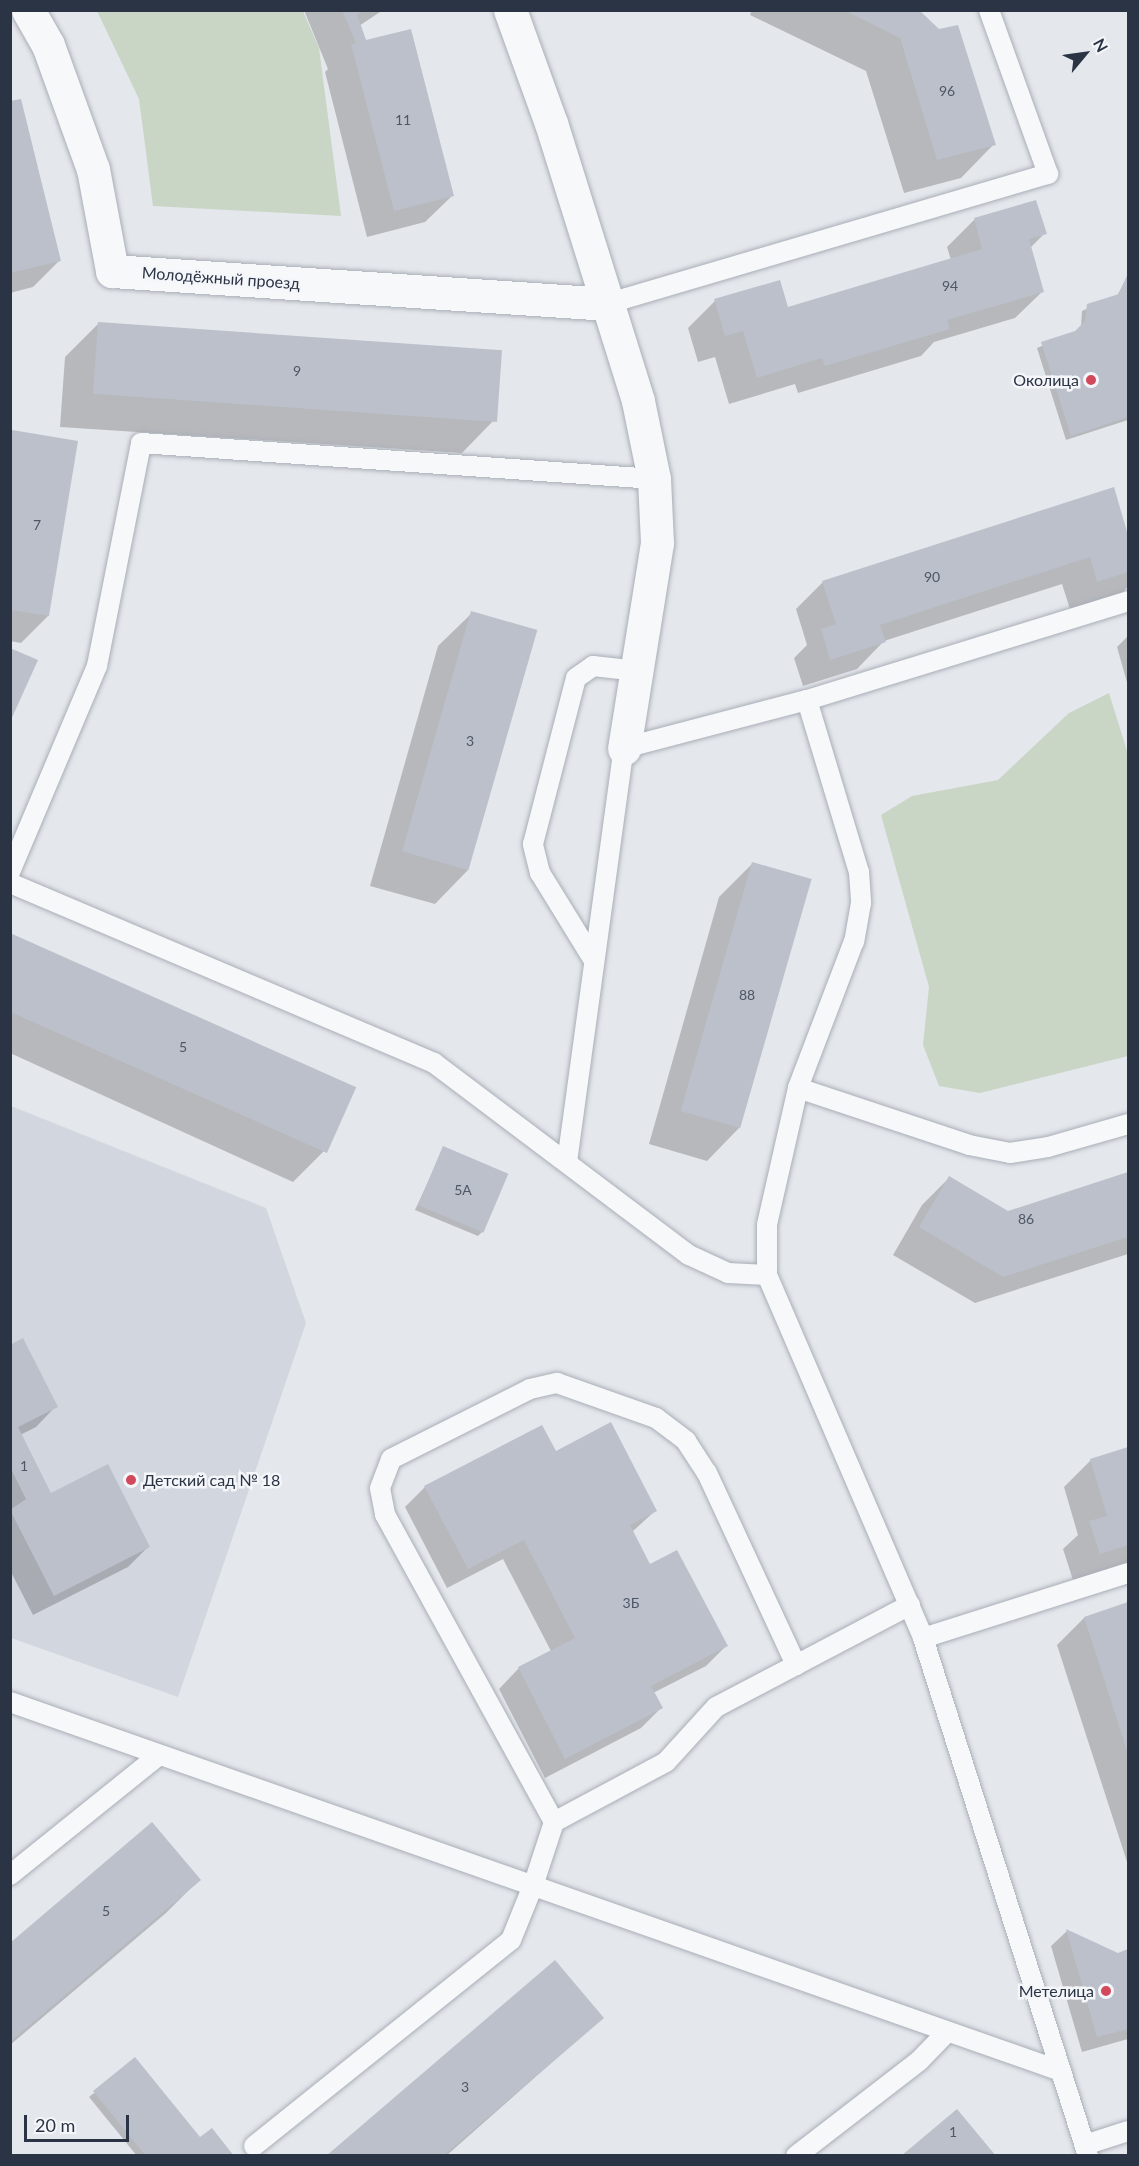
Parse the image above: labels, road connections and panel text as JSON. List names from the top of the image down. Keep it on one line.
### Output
{"streets":{"street":["Молодёжный проезд"]},"places":["Околица","Детский сад № 18","Метелица"],"house_numbers":["96","11","94","9","7","90","3","88","5","5А","86","1","3Б","5","3","1"],"scale_bar":"20 m","north":"top right"}
